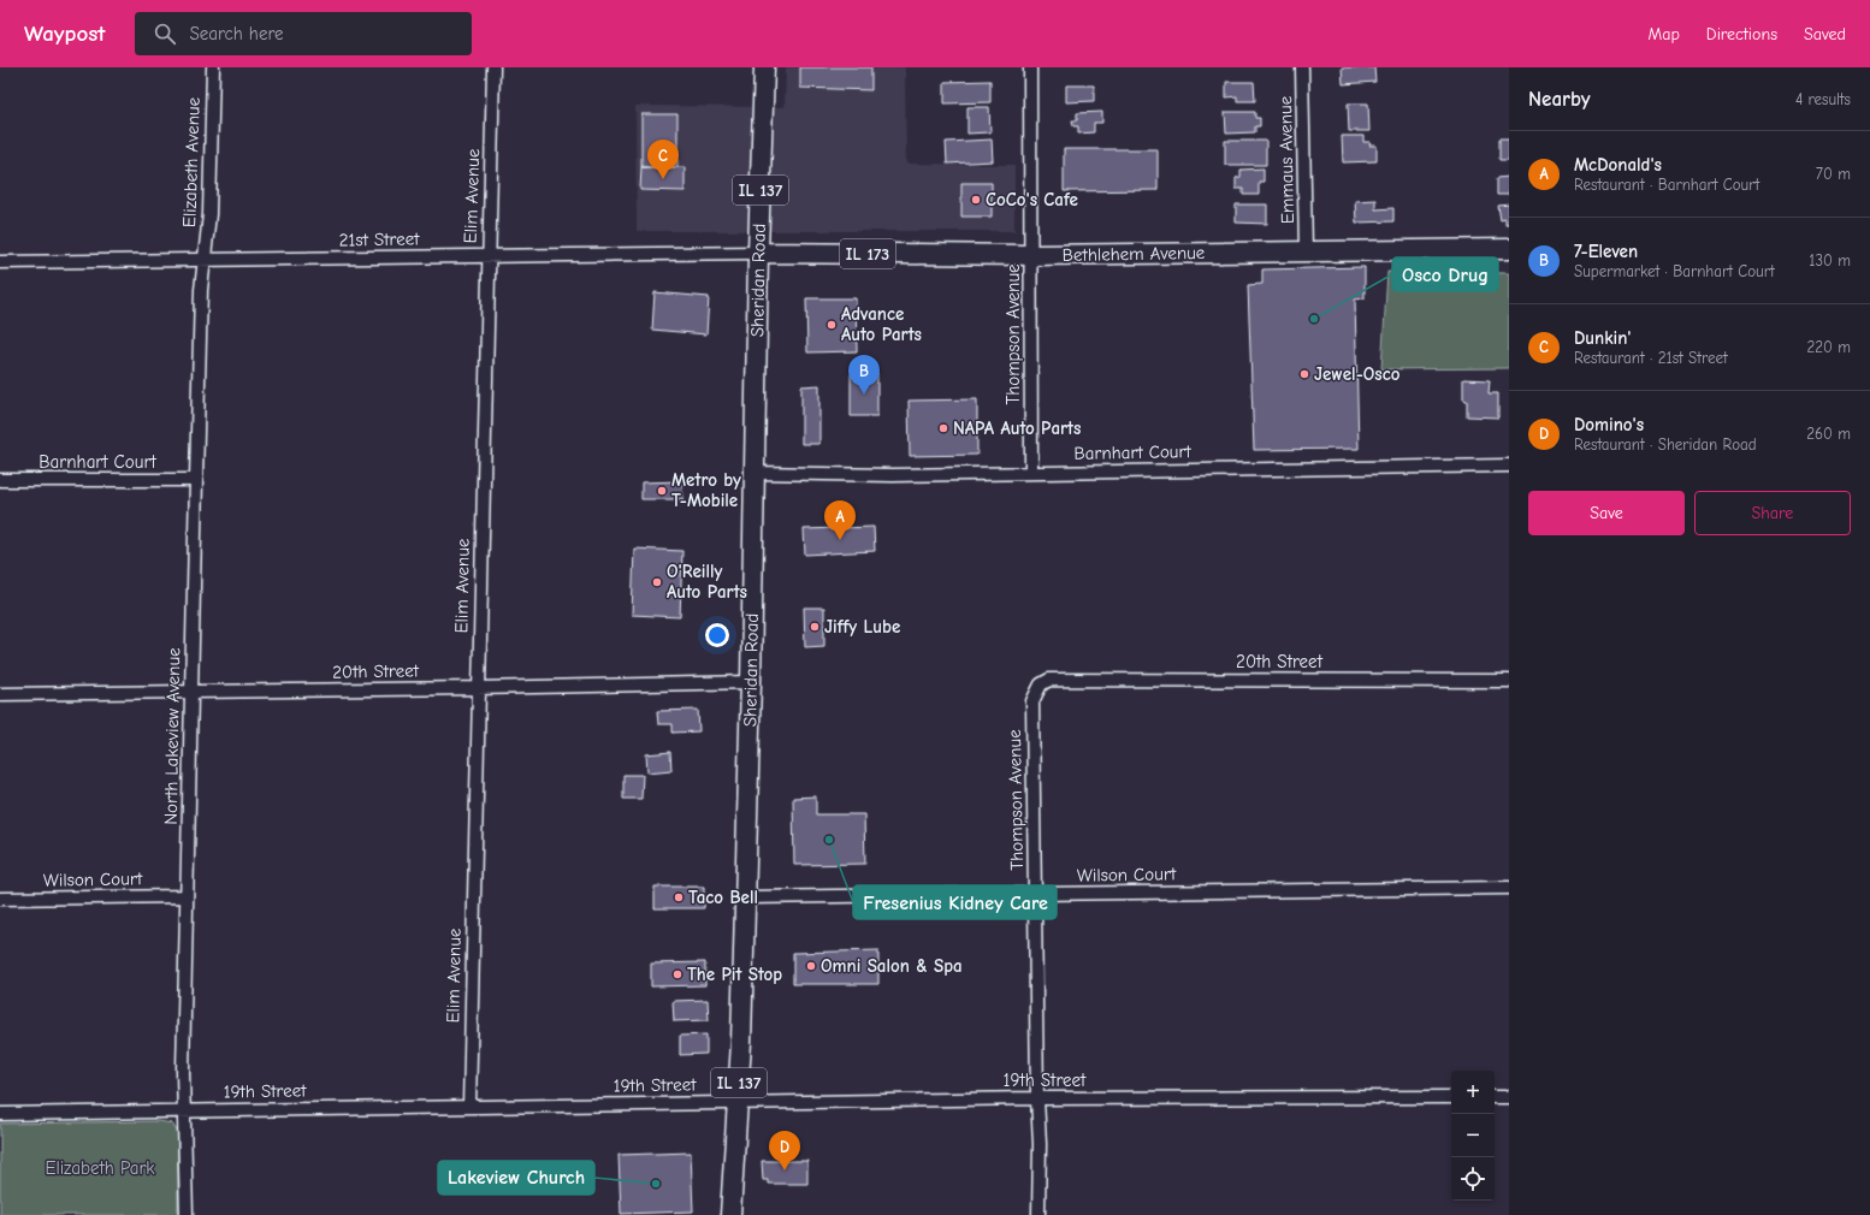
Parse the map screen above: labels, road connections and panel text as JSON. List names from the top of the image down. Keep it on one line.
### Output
{"streets":{"main road":["IL 137","IL 173","Bethlehem Avenue","Sheridan Road"],"street":["Emmaus Avenue","Elizabeth Avenue","Elim Avenue","21st Street","Thompson Avenue","Barnhart Court","20th Street","North Lakeview Avenue","Wilson Court","19th Street"]},"crossings":[["Emmaus Avenue","Bethlehem Avenue"],["Elizabeth Avenue","21st Street"],["Elizabeth Avenue","North Lakeview Avenue"],["Elim Avenue","21st Street"],["Elim Avenue","20th Street"],["Elim Avenue","19th Street"],["21st Street","Bethlehem Avenue"],["21st Street","Sheridan Road"],["21st Street","North Lakeview Avenue"],["Bethlehem Avenue","Sheridan Road"],["Bethlehem Avenue","Thompson Avenue"],["Sheridan Road","Barnhart Court"],["Sheridan Road","20th Street"],["Sheridan Road","Wilson Court"],["Sheridan Road","19th Street"],["Thompson Avenue","Barnhart Court"],["Thompson Avenue","20th Street"],["Thompson Avenue","Wilson Court"],["Thompson Avenue","19th Street"],["Barnhart Court","North Lakeview Avenue"],["20th Street","North Lakeview Avenue"],["North Lakeview Avenue","Wilson Court"],["North Lakeview Avenue","19th Street"]],"parks":["Elizabeth Park"],"places":["CoCo's Cafe","Osco Drug","Advance Auto Parts","Jewel-Osco","NAPA Auto Parts","Metro by T-Mobile","O'Reilly Auto Parts","Jiffy Lube","Fresenius Kidney Care","Taco Bell","Omni Salon & Spa","The Pit Stop","Lakeview Church"],"page":{"header":"Waypost","search":"Search here","nav":["Map","Directions","Saved"],"heading":["Nearby","4 results"],"list":[{"mark":"A","name":"McDonald's","note":"Restaurant · Barnhart Court","value":"70 m"},{"mark":"B","name":"7-Eleven","note":"Supermarket · Barnhart Court","value":"130 m"},{"mark":"C","name":"Dunkin'","note":"Restaurant · 21st Street","value":"220 m"},{"mark":"D","name":"Domino's","note":"Restaurant · Sheridan Road","value":"260 m"}],"pins":["C","B","A","D"],"buttons":["Save","Share"],"map_buttons":["+","−"]}}
